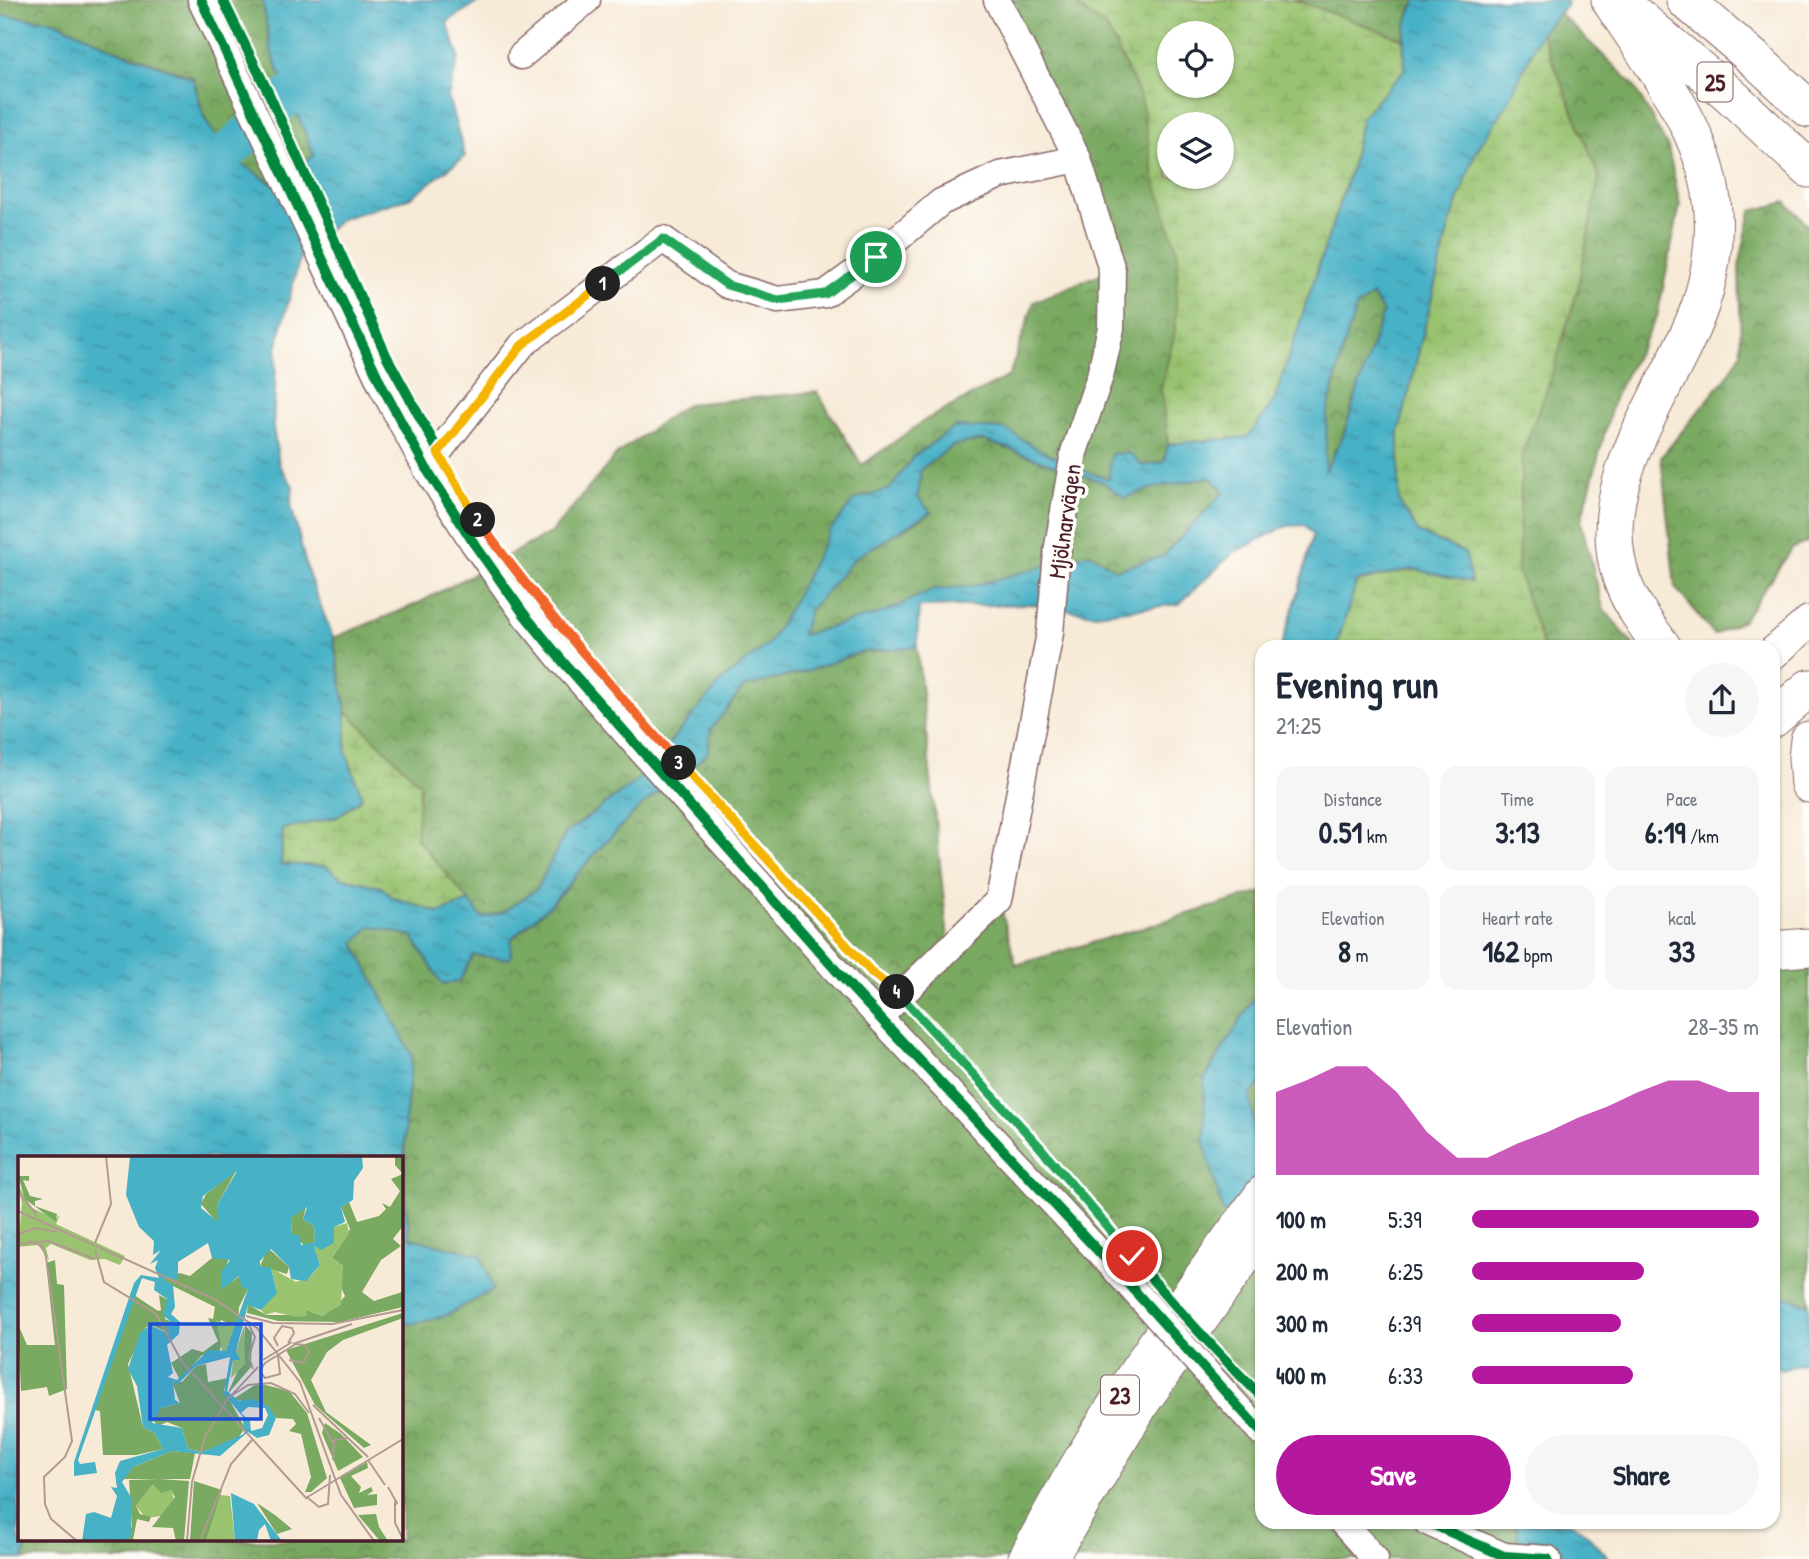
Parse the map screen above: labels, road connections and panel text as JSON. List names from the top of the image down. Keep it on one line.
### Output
{"streets":{"highway":["25"],"main road":["23"],"street":["Mjölnarvägen"]},"page":{"pins":["1","2","3","4"],"heading":["Evening run","21:25"],"stats":[["Distance","0.51 km"],["Time","3:13"],["Pace","6:19 /km"],["Elevation","8 m"],["Heart rate","162 bpm"],["kcal","33"]],"chart":["Elevation","28–35 m"],"list":[{"name":"100 m","note":"5:39"},{"name":"200 m","note":"6:25"},{"name":"300 m","note":"6:39"},{"name":"400 m","note":"6:33"}],"buttons":["Save","Share"]}}
